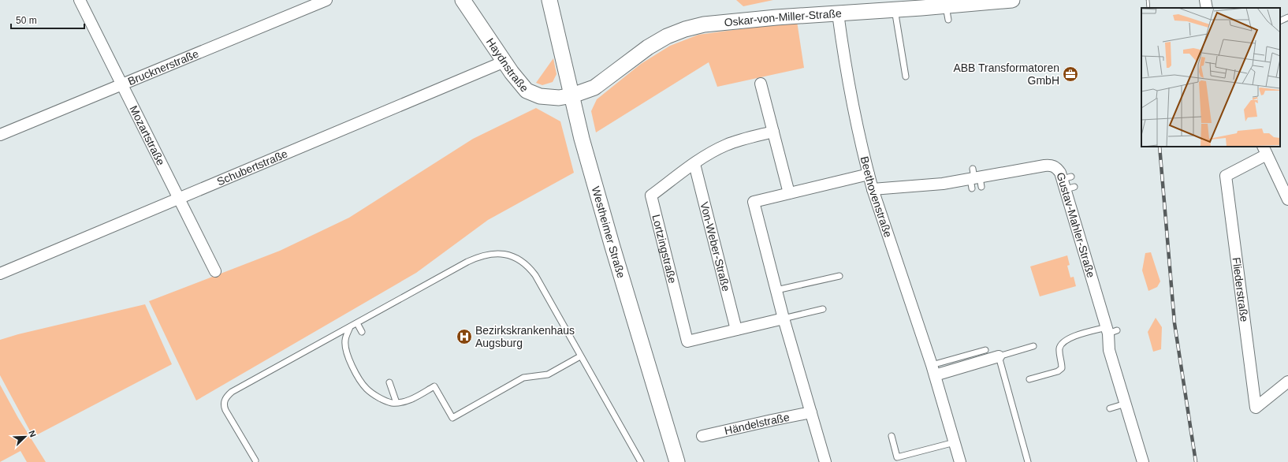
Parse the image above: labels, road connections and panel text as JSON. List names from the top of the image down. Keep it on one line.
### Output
{"streets":{"street":["Oskar-von-Miller-Straße","Haydnstraße","Brucknerstraße","Mozartstraße","Schubertstraße","Beethovenstraße","Gustav-Mahler-Straße","Westheimer Straße","Von-Weber-Straße","Lortzingstraße","Fliederstraße","Händelstraße"]},"crossings":[["Oskar-von-Miller-Straße","Haydnstraße"],["Oskar-von-Miller-Straße","Beethovenstraße"],["Oskar-von-Miller-Straße","Westheimer Straße"],["Haydnstraße","Schubertstraße"],["Haydnstraße","Westheimer Straße"],["Brucknerstraße","Mozartstraße"],["Mozartstraße","Schubertstraße"],["Beethovenstraße","Gustav-Mahler-Straße"],["Von-Weber-Straße","Lortzingstraße"]],"places":{"office":["ABB Transformatoren GmbH"],"hospital":["Bezirkskrankenhaus Augsburg"]},"scale_bar":"50 m","north":"top right"}
